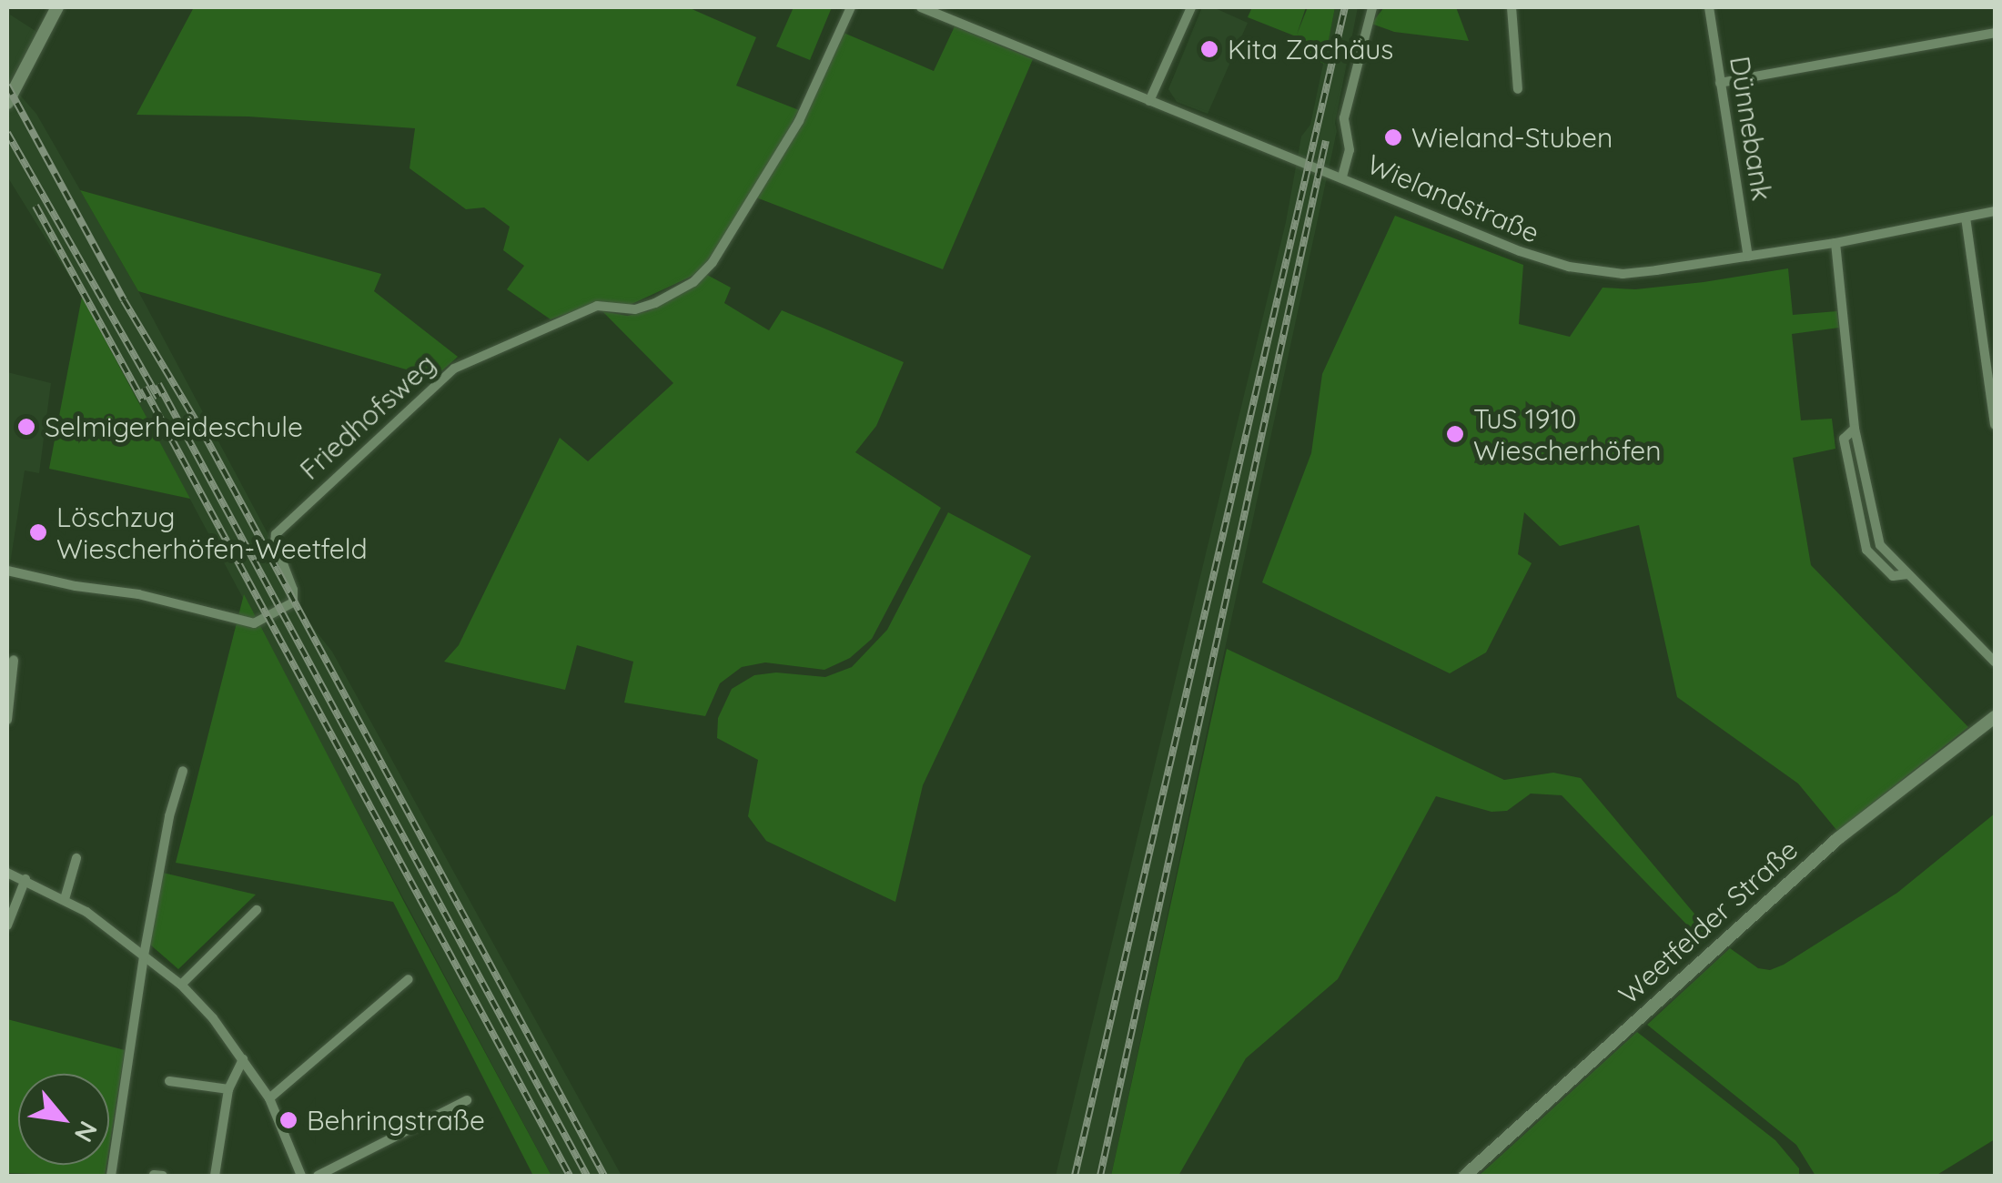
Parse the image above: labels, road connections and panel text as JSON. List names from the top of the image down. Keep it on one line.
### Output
{"streets":{"street":["Dünnebank","Wielandstraße","Friedhofsweg","Weetfelder Straße"]},"crossings":[["Dünnebank","Wielandstraße"]],"places":["Kita Zachäus","Wieland-Stuben","Selmigerheideschule","TuS 1910 Wiescherhöfen","Löschzug Wiescherhöfen-Weetfeld","Behringstraße"],"north":"bottom right"}
